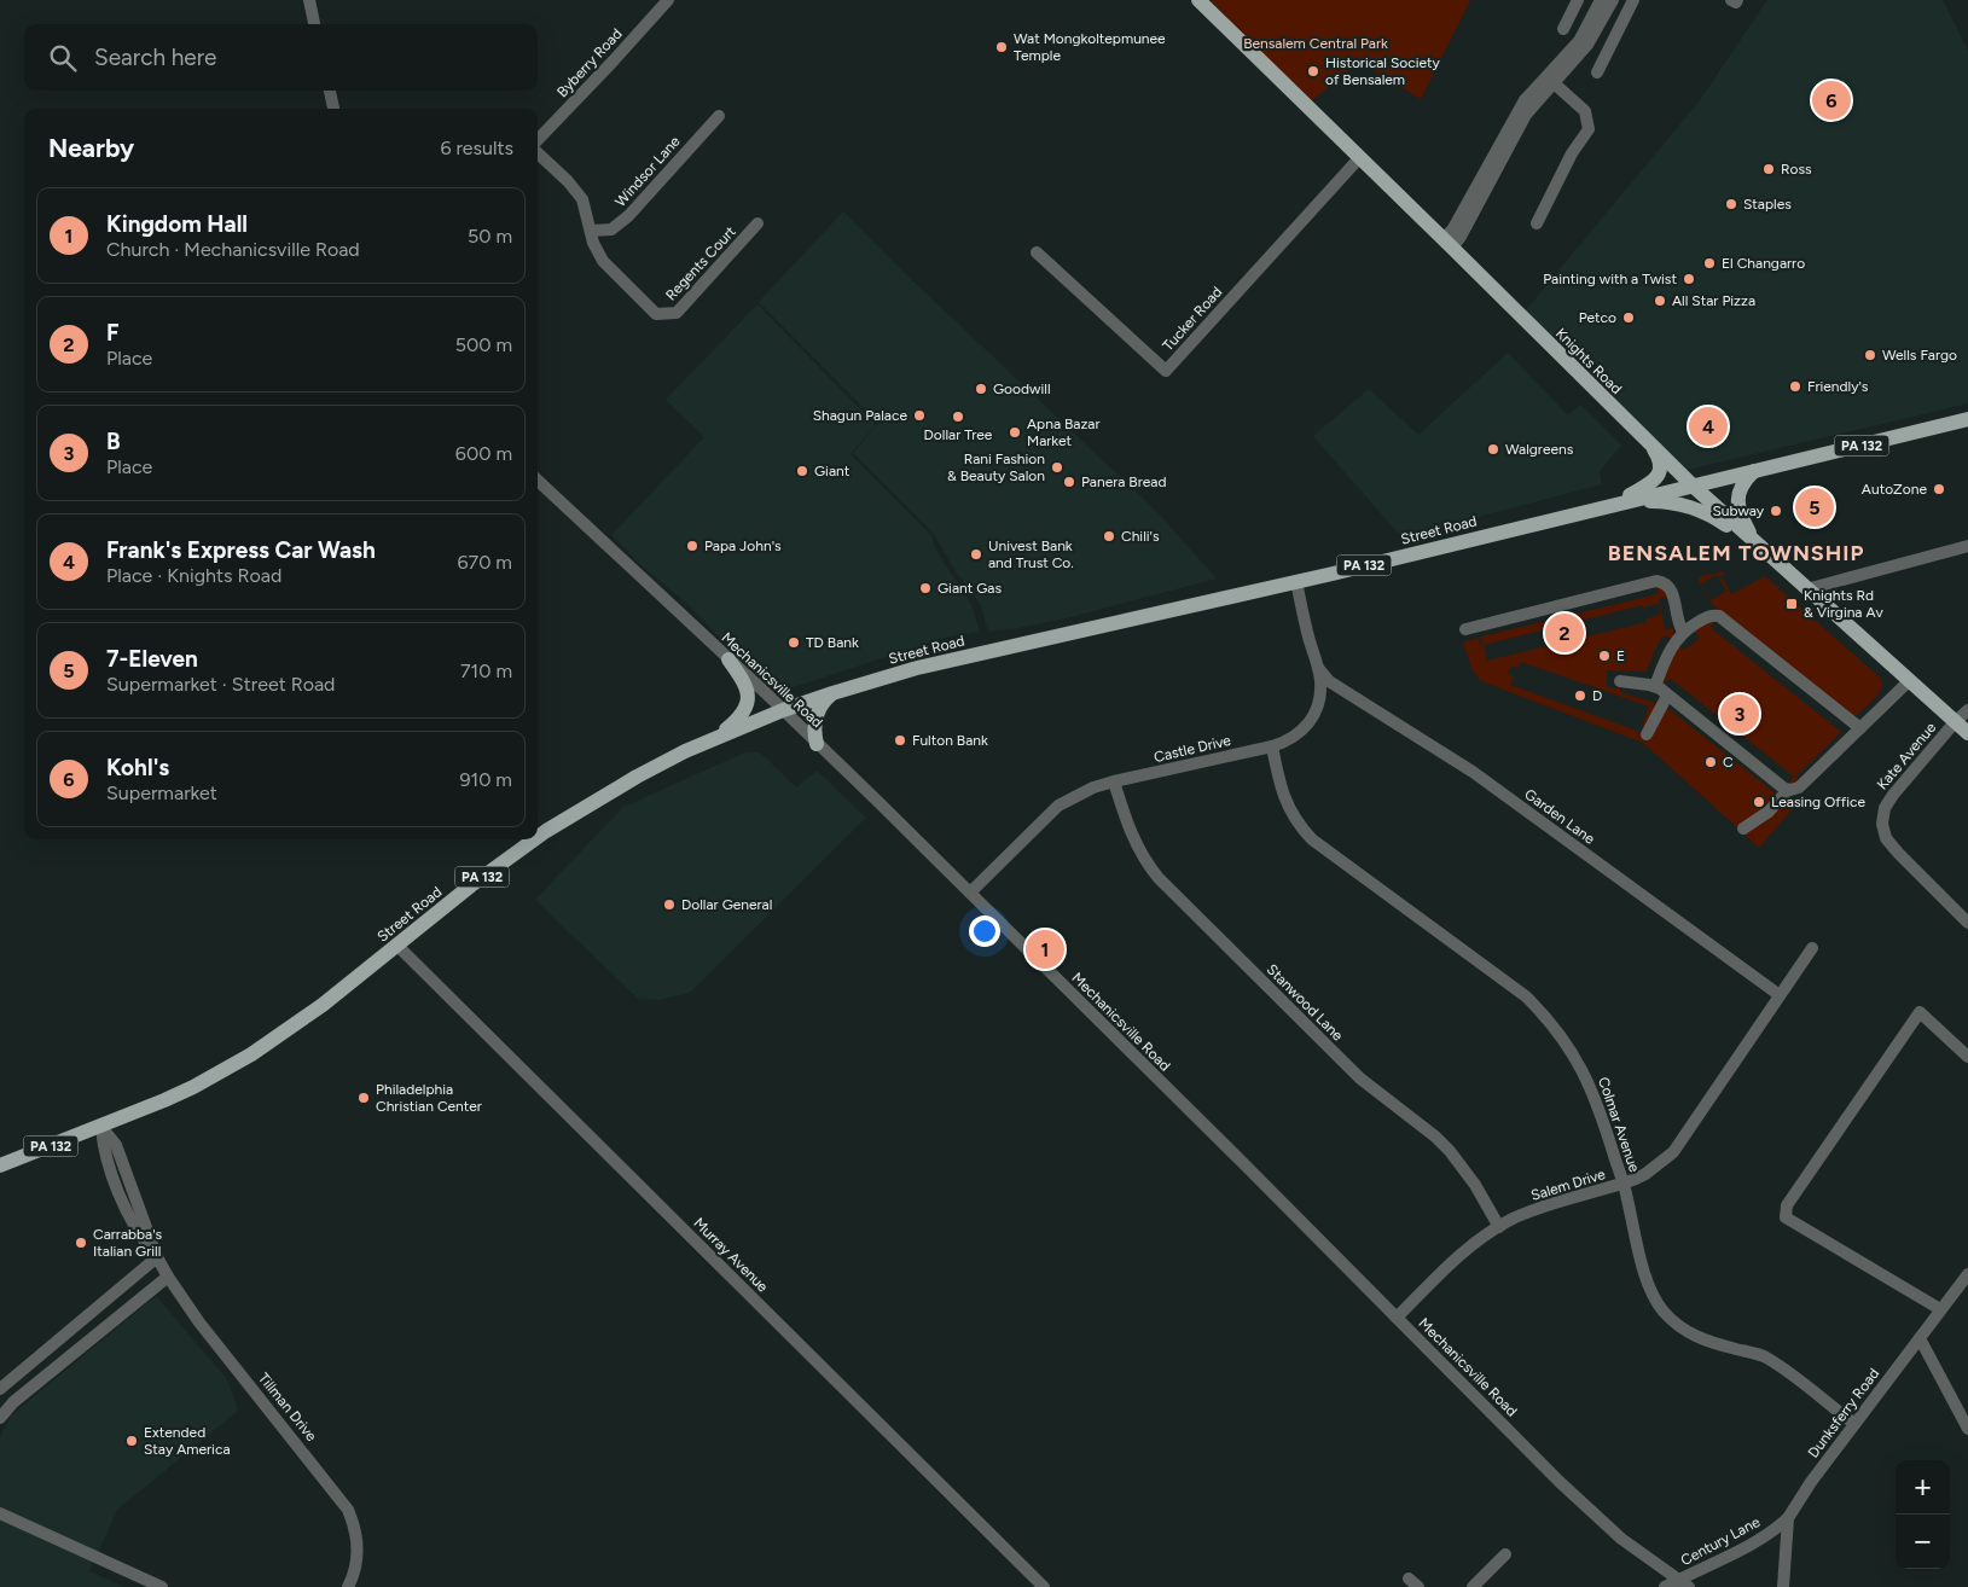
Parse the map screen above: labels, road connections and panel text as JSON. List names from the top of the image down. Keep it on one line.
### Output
{"streets":{"main road":["Knights Road","PA 132","Street Road"],"street":["Byberry Road","Windsor Lane","Regents Court","Tucker Road","Mechanicsville Road","Castle Drive","Kate Avenue","Garden Lane","Stanwood Lane","Colmar Avenue","Salem Drive","Murray Avenue","Tillman Drive","Dunksferry Road","Century Lane"]},"crossings":[["Windsor Lane","Regents Court"],["Tucker Road","Knights Road"],["Knights Road","Street Road"],["Knights Road","Kate Avenue"],["Street Road","Mechanicsville Road"],["Street Road","Castle Drive"],["Street Road","Murray Avenue"],["Street Road","Tillman Drive"],["Mechanicsville Road","Castle Drive"],["Mechanicsville Road","Salem Drive"],["Mechanicsville Road","Century Lane"],["Castle Drive","Garden Lane"],["Castle Drive","Stanwood Lane"],["Castle Drive","Colmar Avenue"],["Garden Lane","Salem Drive"],["Stanwood Lane","Salem Drive"],["Colmar Avenue","Salem Drive"],["Colmar Avenue","Dunksferry Road"],["Dunksferry Road","Century Lane"]],"districts":["BENSALEM TOWNSHIP"],"parks":["Bensalem Central Park"],"places":{"other":["Wat Mongkoltepmunee Temple","Historical Society of Bensalem","Ross","Staples","El Changarro","Painting with a Twist","All Star Pizza","Petco","Wells Fargo","Friendly's","Goodwill","Shagun Palace","Dollar Tree","Apna Bazar Market","Walgreens","Rani Fashion & Beauty Salon","Giant","Panera Bread","AutoZone","Subway","Chili's","Papa John's","Univest Bank and Trust Co.","Giant Gas","TD Bank","E","D","Fulton Bank","C","Leasing Office","Dollar General","Philadelphia Christian Center","Carrabba's Italian Grill","Extended Stay America"],"transit":["Knights Rd & Virgina Av"]},"page":{"search":"Search here","pins":["6","4","5","2","3","1"],"heading":["Nearby","6 results"],"list":[{"mark":"1","name":"Kingdom Hall","note":"Church · Mechanicsville Road","value":"50 m"},{"mark":"2","name":"F","note":"Place","value":"500 m"},{"mark":"3","name":"B","note":"Place","value":"600 m"},{"mark":"4","name":"Frank's Express Car Wash","note":"Place · Knights Road","value":"670 m"},{"mark":"5","name":"7-Eleven","note":"Supermarket · Street Road","value":"710 m"},{"mark":"6","name":"Kohl's","note":"Supermarket","value":"910 m"}],"map_buttons":["+","−"]}}
